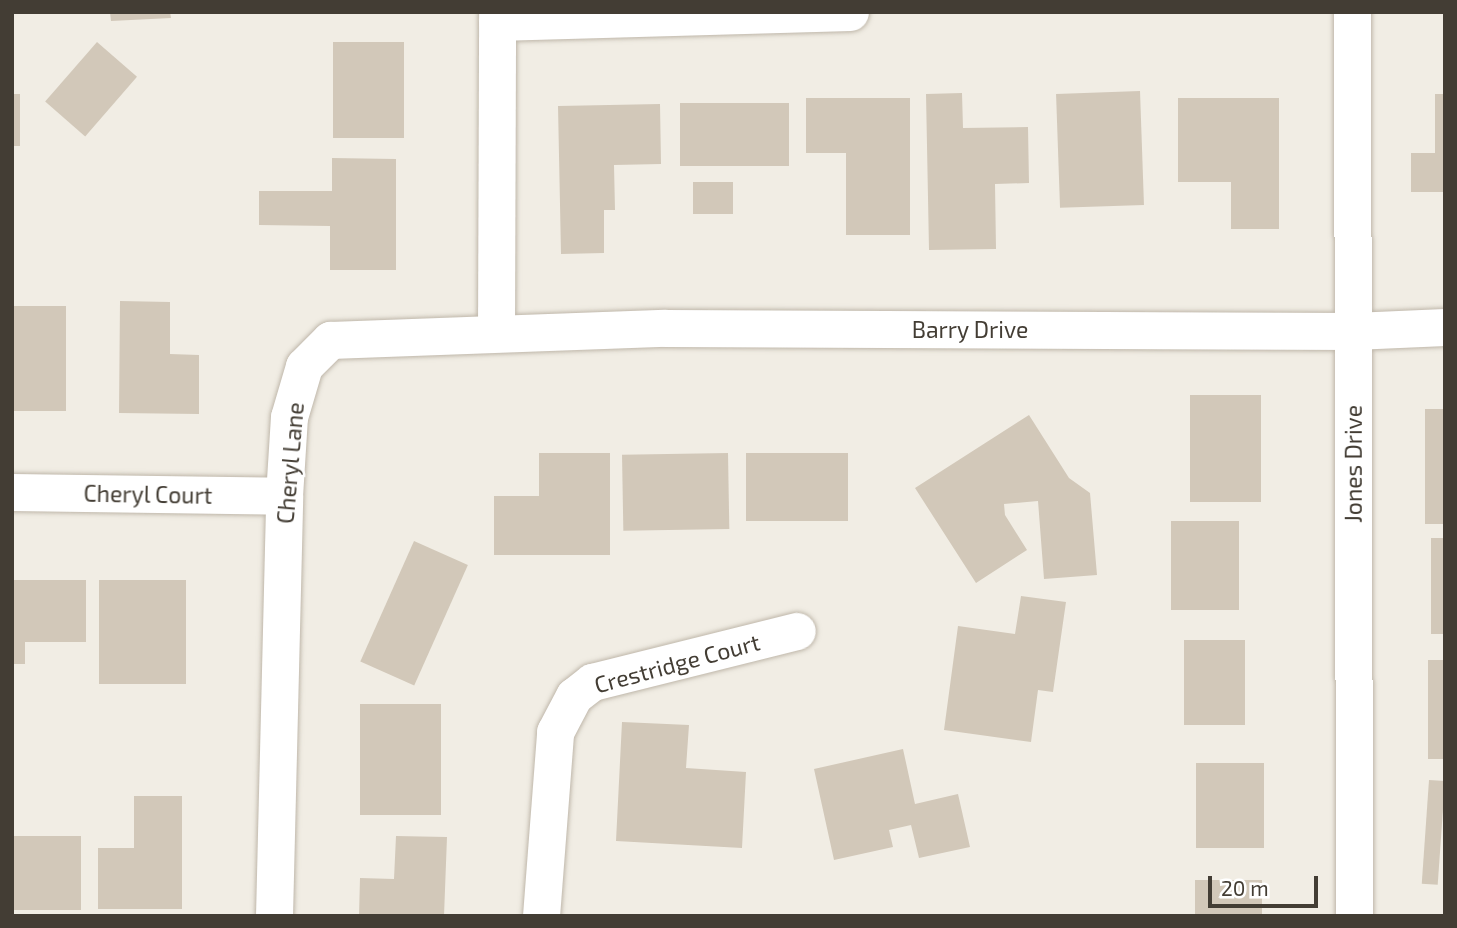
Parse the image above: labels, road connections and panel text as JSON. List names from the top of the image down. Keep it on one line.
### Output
{"streets":{"street":["Barry Drive","Cheryl Lane","Jones Drive","Cheryl Court","Crestridge Court"]},"crossings":[["Barry Drive","Cheryl Lane"],["Barry Drive","Jones Drive"],["Cheryl Lane","Cheryl Court"]],"scale_bar":"20 m"}
